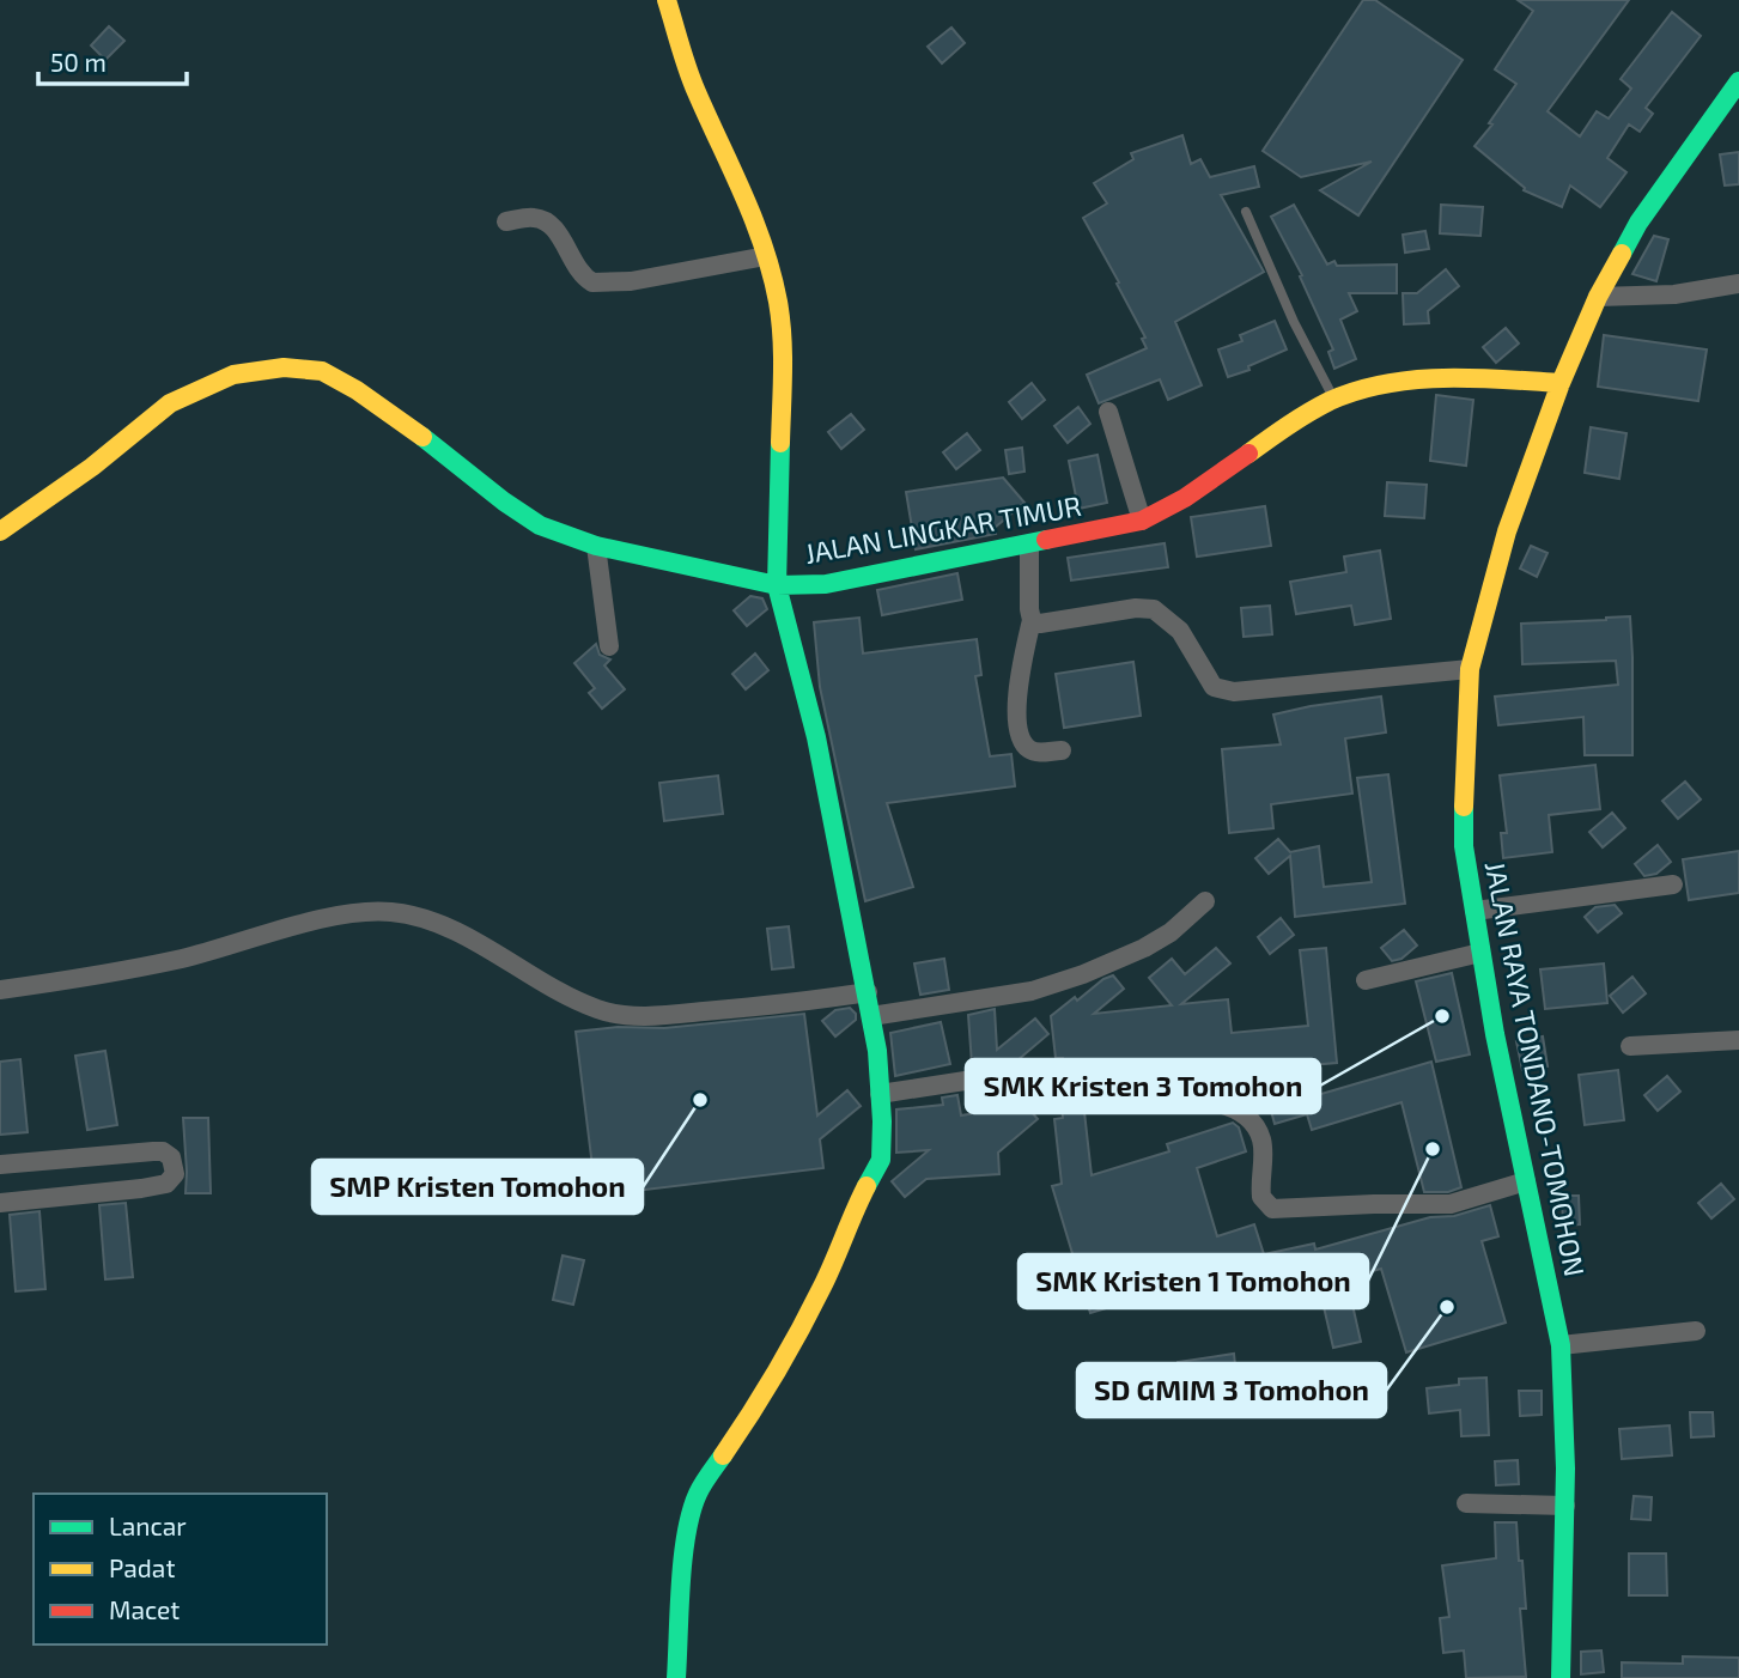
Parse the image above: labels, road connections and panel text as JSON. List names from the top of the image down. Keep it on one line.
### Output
{"streets":{"main road":["JALAN LINGKAR TIMUR","JALAN RAYA TONDANO-TOMOHON"]},"crossings":[["JALAN LINGKAR TIMUR","JALAN RAYA TONDANO-TOMOHON"]],"places":["SMK Kristen 3 Tomohon","SMP Kristen Tomohon","SMK Kristen 1 Tomohon","SD GMIM 3 Tomohon"],"legend":["Lancar","Padat","Macet"],"scale_bar":"50 m"}
